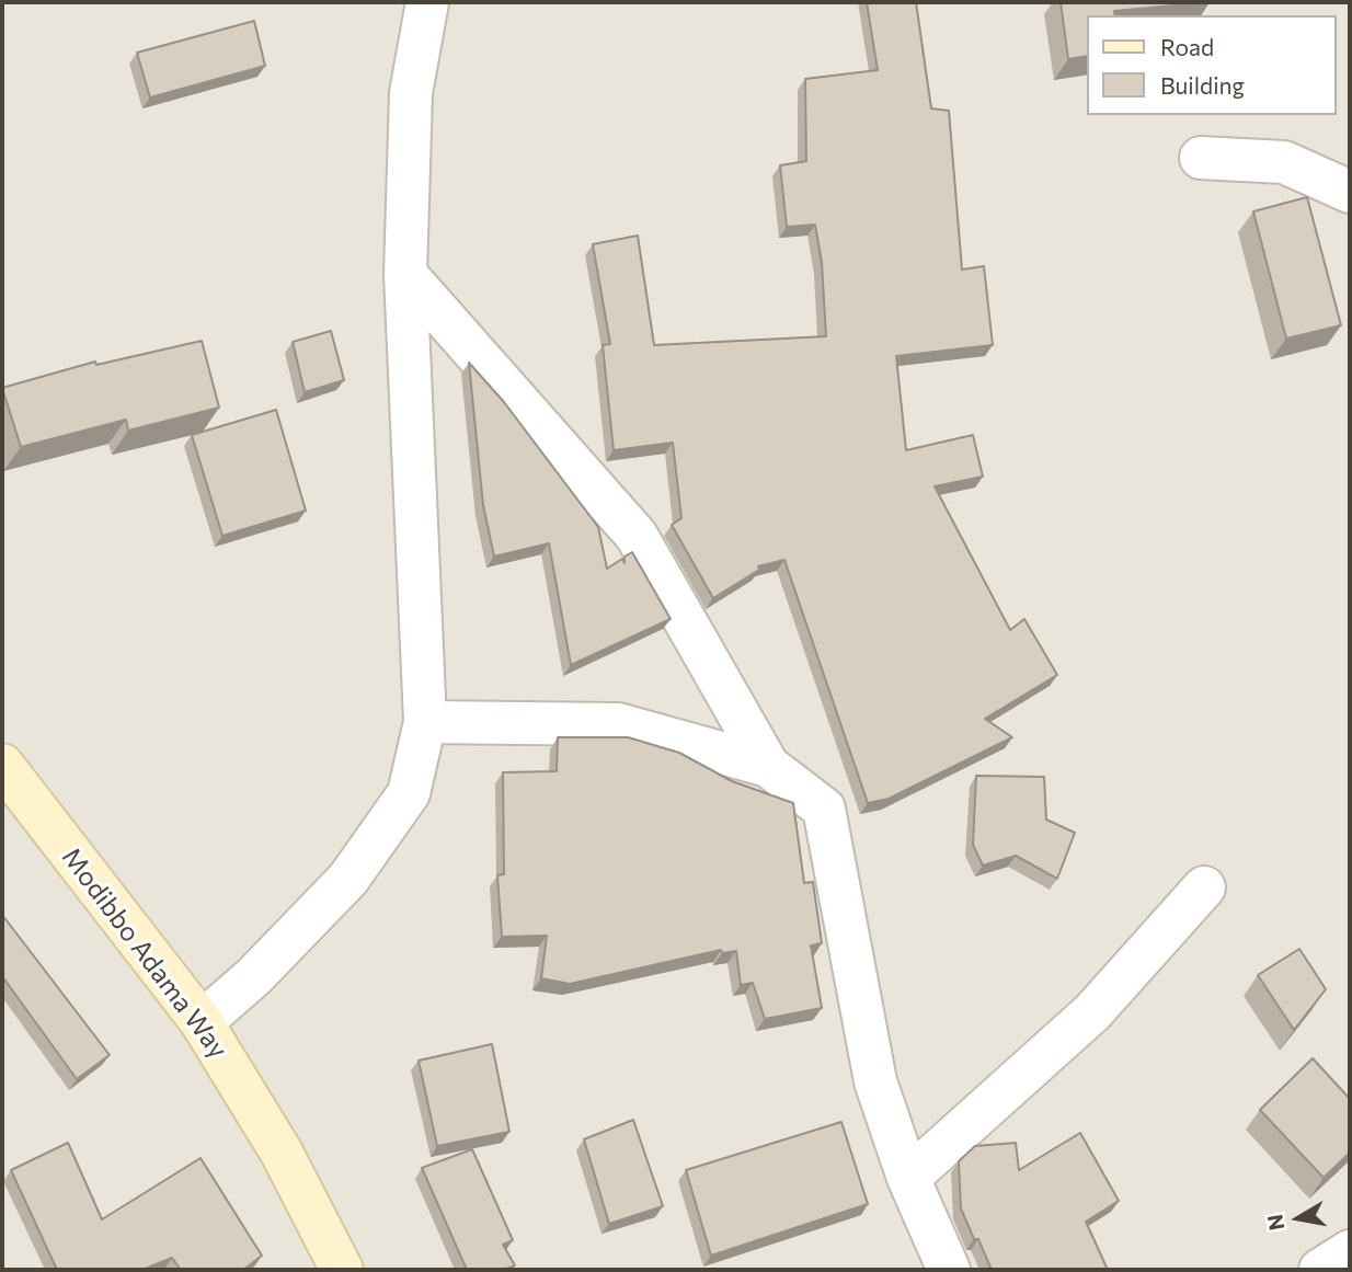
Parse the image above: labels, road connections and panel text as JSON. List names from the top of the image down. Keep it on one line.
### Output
{"streets":{"main road":["Modibbo Adama Way"]},"legend":["Road","Building"],"north":"left"}
